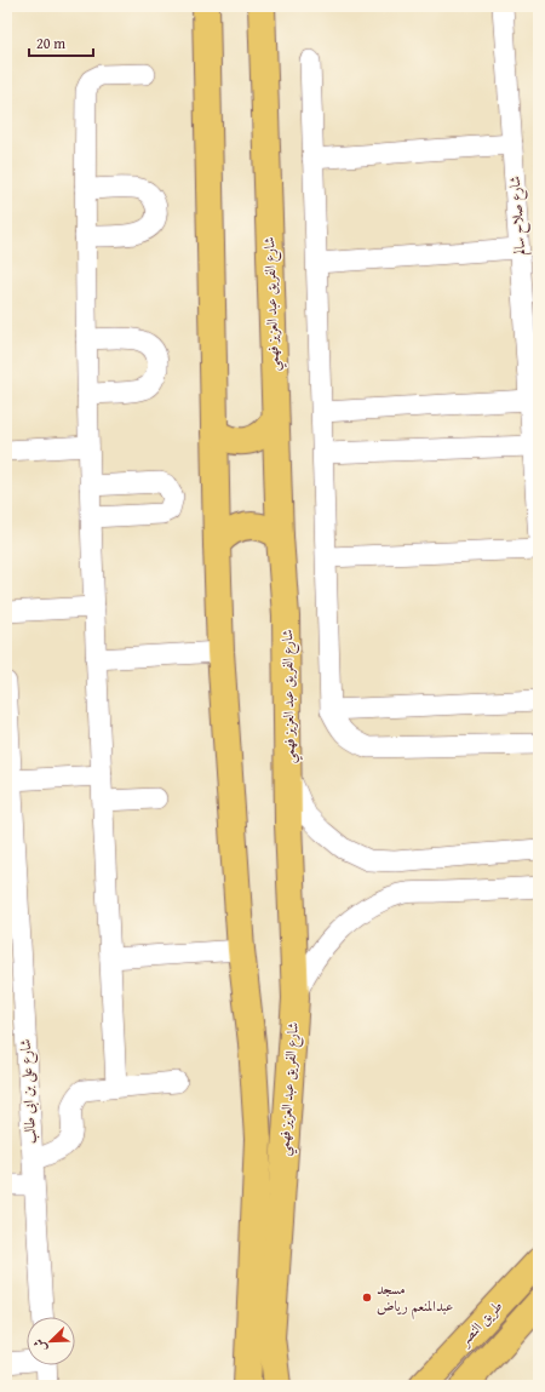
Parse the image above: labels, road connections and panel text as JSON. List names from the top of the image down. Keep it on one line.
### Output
{"streets":{"main road":["شارع الفريق عبد العزيز فهمي","طريق النصر"],"street":["شارع صلاح سالم","شارع على بن ابى طالب"]},"places":["مسجد عبدالمنعم رياض"],"scale_bar":"20 m","north":"bottom left"}
